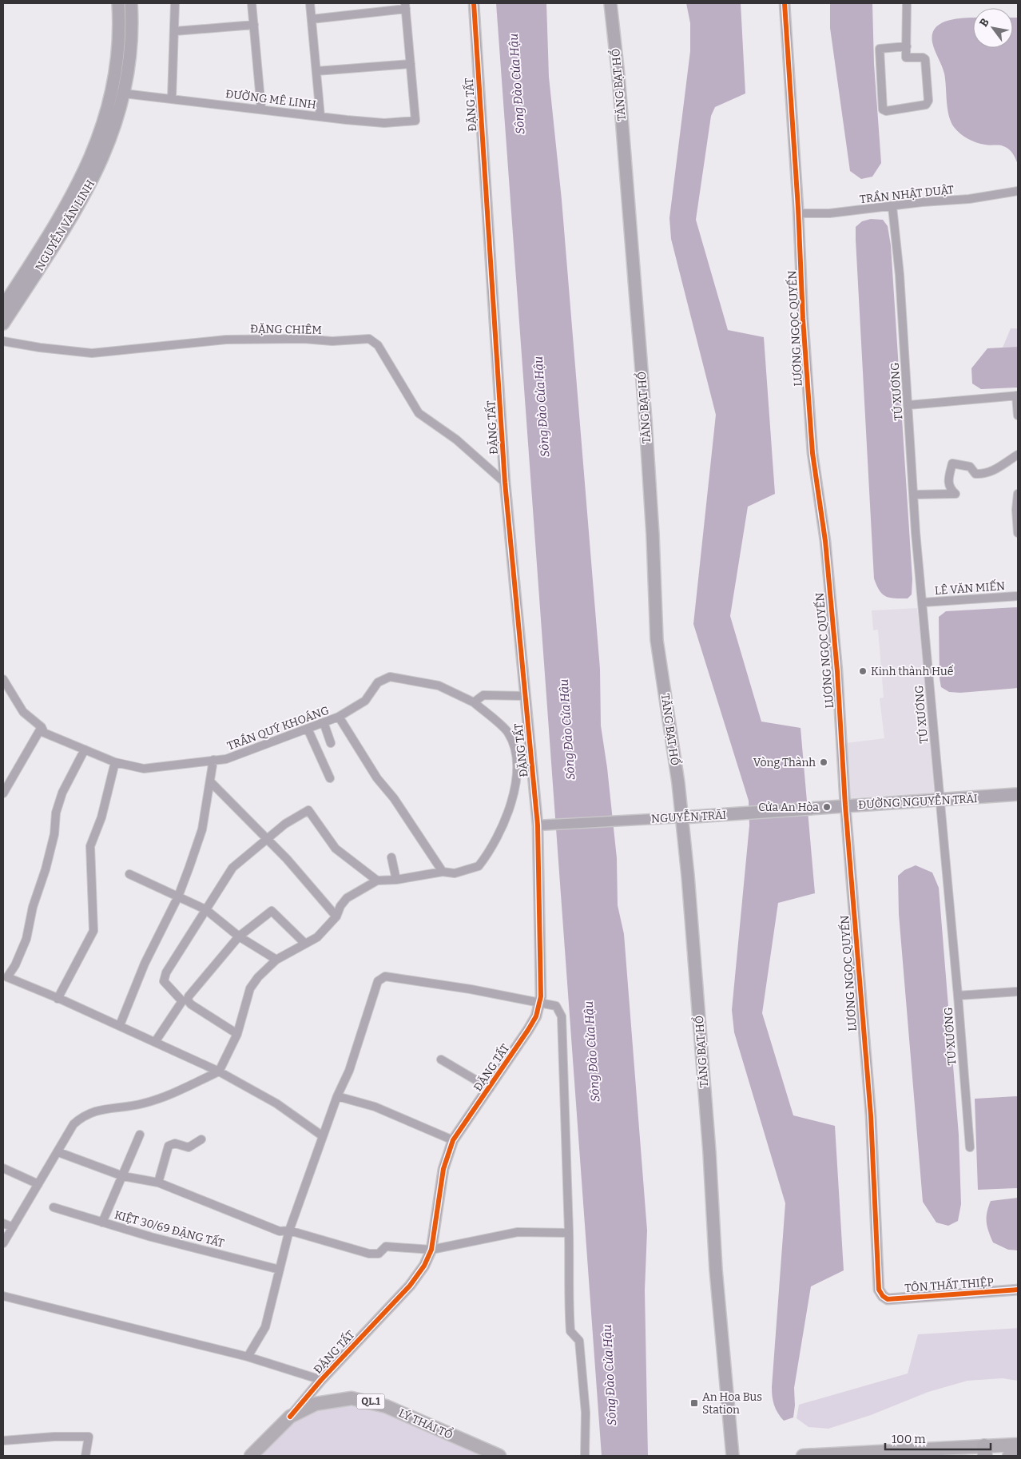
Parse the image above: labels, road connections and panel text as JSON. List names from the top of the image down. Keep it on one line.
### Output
{"streets":{"main road":["TĂNG BẠT HỔ","NGUYỄN VĂN LINH","ĐƯỜNG NGUYỄN TRÃI","NGUYỄN TRÃI","QL.1","LÝ THÁI TỔ"],"street":["ĐƯỜNG MÊ LINH","ĐẶNG TẤT","TRẦN NHẬT DUẬT","LƯƠNG NGỌC QUYẾN","ĐẶNG CHIÊM","TÚ XƯƠNG","LÊ VĂN MIẾN","TRẦN QUÝ KHOÁNG","KIỆT 30/69 ĐẶNG TẤT","TÔN THẤT THIỆP"]},"crossings":[["TĂNG BẠT HỔ","NGUYỄN TRÃI"],["ĐƯỜNG MÊ LINH","NGUYỄN VĂN LINH"],["ĐẶNG TẤT","ĐẶNG CHIÊM"],["ĐẶNG TẤT","NGUYỄN TRÃI"],["ĐẶNG TẤT","LÝ THÁI TỔ"],["TRẦN NHẬT DUẬT","LƯƠNG NGỌC QUYẾN"],["TRẦN NHẬT DUẬT","TÚ XƯƠNG"],["LƯƠNG NGỌC QUYẾN","ĐƯỜNG NGUYỄN TRÃI"],["LƯƠNG NGỌC QUYẾN","TÔN THẤT THIỆP"],["TÚ XƯƠNG","LÊ VĂN MIẾN"],["TÚ XƯƠNG","ĐƯỜNG NGUYỄN TRÃI"],["ĐƯỜNG NGUYỄN TRÃI","NGUYỄN TRÃI"]],"water":["Sông Đào Cửa Hậu"],"places":{"other":["Kinh thành Huế","Vòng Thành","Cửa An Hòa"],"transit":["An Hoa Bus Station"]},"scale_bar":"100 m","north":"top left"}
